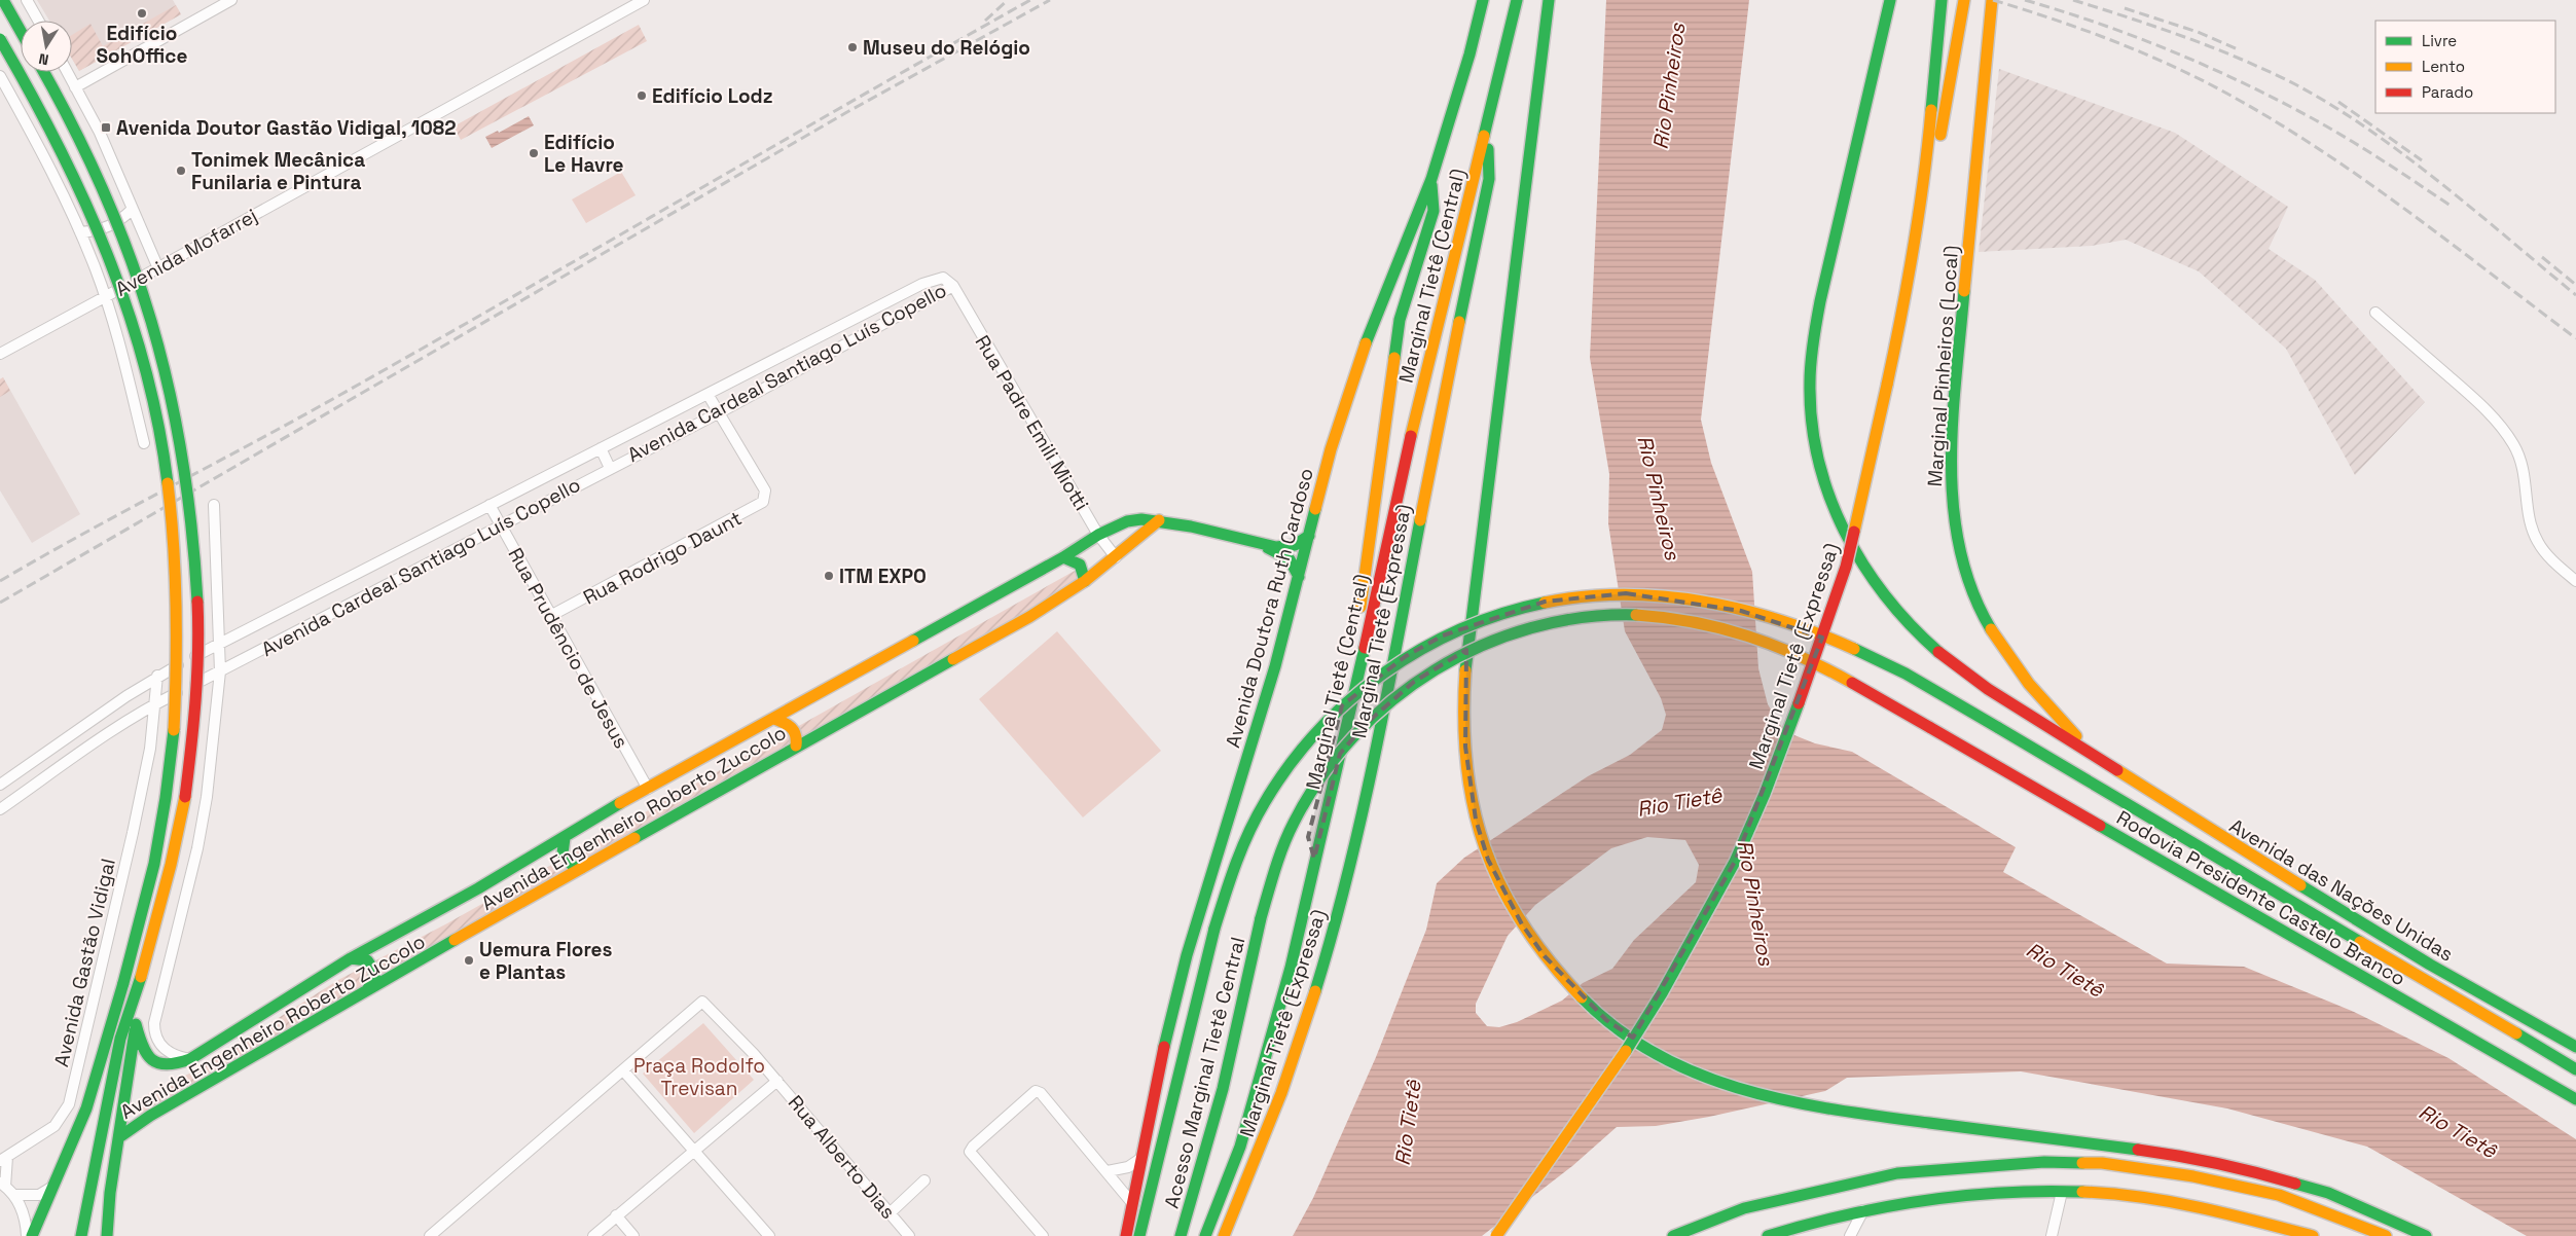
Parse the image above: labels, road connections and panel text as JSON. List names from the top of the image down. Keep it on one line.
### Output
{"streets":{"main road":["Marginal Tietê (Central)","Marginal Pinheiros (Local)","Avenida Doutora Ruth Cardoso","Marginal Tietê (Expressa)","Avenida Engenheiro Roberto Zuccolo","Avenida das Nações Unidas","Rodovia Presidente Castelo Branco","Avenida Gastão Vidigal","Acesso Marginal Tietê Central"],"street":["Avenida Mofarrej","Avenida Cardeal Santiago Luís Copello","Rua Padre Emili Miotti","Rua Rodrigo Daunt","Rua Prudêncio de Jesus","Rua Alberto Dias"]},"crossings":[["Marginal Tietê (Central)","Marginal Tietê (Expressa)"],["Marginal Pinheiros (Local)","Avenida das Nações Unidas"],["Avenida Cardeal Santiago Luís Copello","Rua Padre Emili Miotti"],["Avenida Cardeal Santiago Luís Copello","Rua Rodrigo Daunt"],["Avenida Cardeal Santiago Luís Copello","Rua Prudêncio de Jesus"],["Avenida Cardeal Santiago Luís Copello","Avenida Gastão Vidigal"],["Rua Padre Emili Miotti","Avenida Engenheiro Roberto Zuccolo"],["Rua Rodrigo Daunt","Rua Prudêncio de Jesus"],["Avenida Doutora Ruth Cardoso","Avenida Engenheiro Roberto Zuccolo"],["Rua Prudêncio de Jesus","Avenida Engenheiro Roberto Zuccolo"],["Rodovia Presidente Castelo Branco","Acesso Marginal Tietê Central"]],"water":["Rio Pinheiros","Rio Tietê"],"parks":["Praça Rodolfo Trevisan"],"places":{"other":["Edifício SohOffice","Museu do Relógio","Edifício Lodz","Edifício Le Havre","Tonimek Mecânica Funilaria e Pintura","ITM EXPO","Uemura Flores e Plantas"],"transit":["Avenida Doutor Gastão Vidigal, 1082"]},"legend":["Livre","Lento","Parado"],"north":"bottom"}
